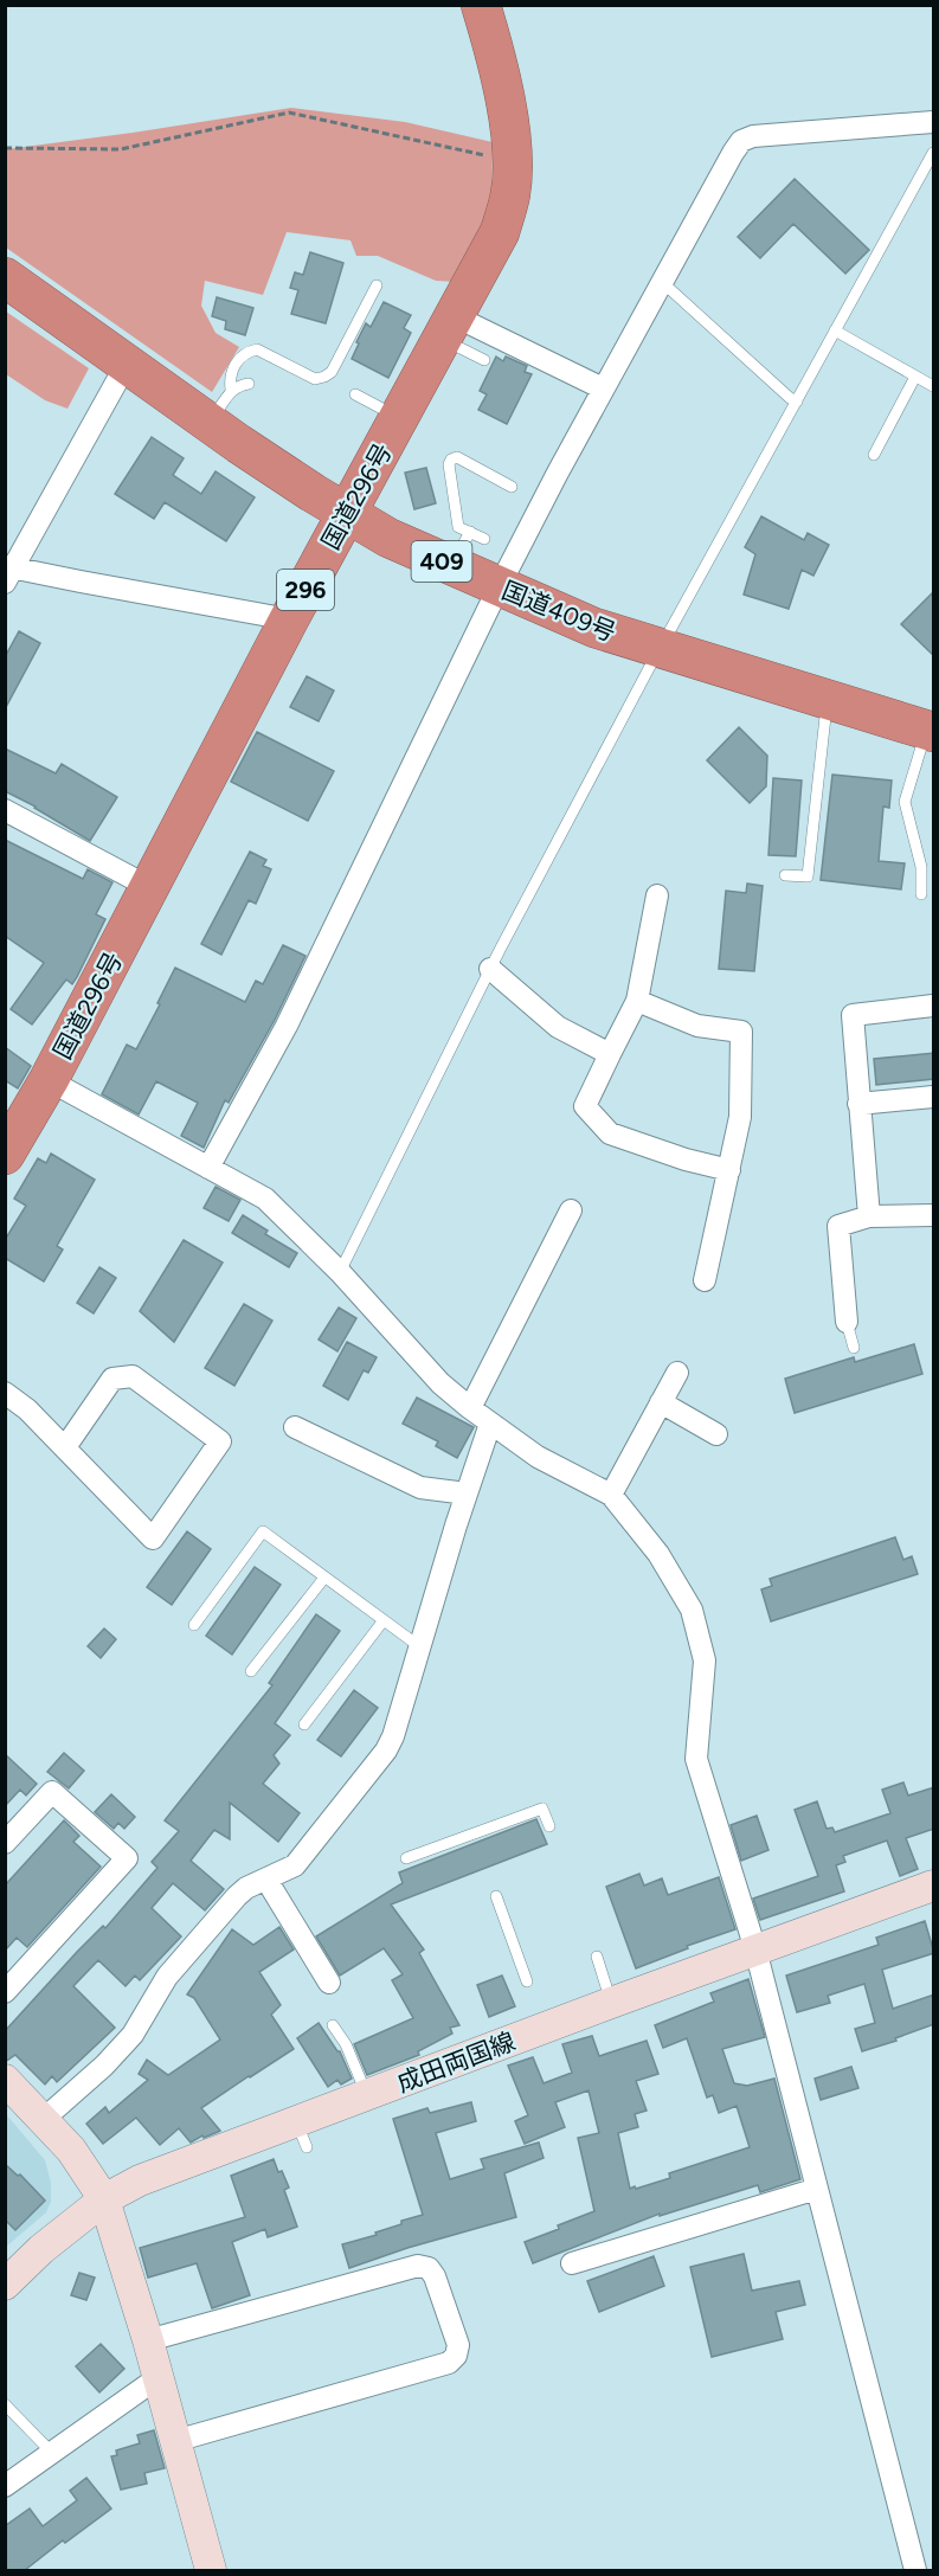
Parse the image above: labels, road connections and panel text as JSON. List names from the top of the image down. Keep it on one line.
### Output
{"streets":{"highway":["国道296号","409","296","国道409号"],"main road":["成田両国線"]},"crossings":[["国道296号","国道409号"]]}
